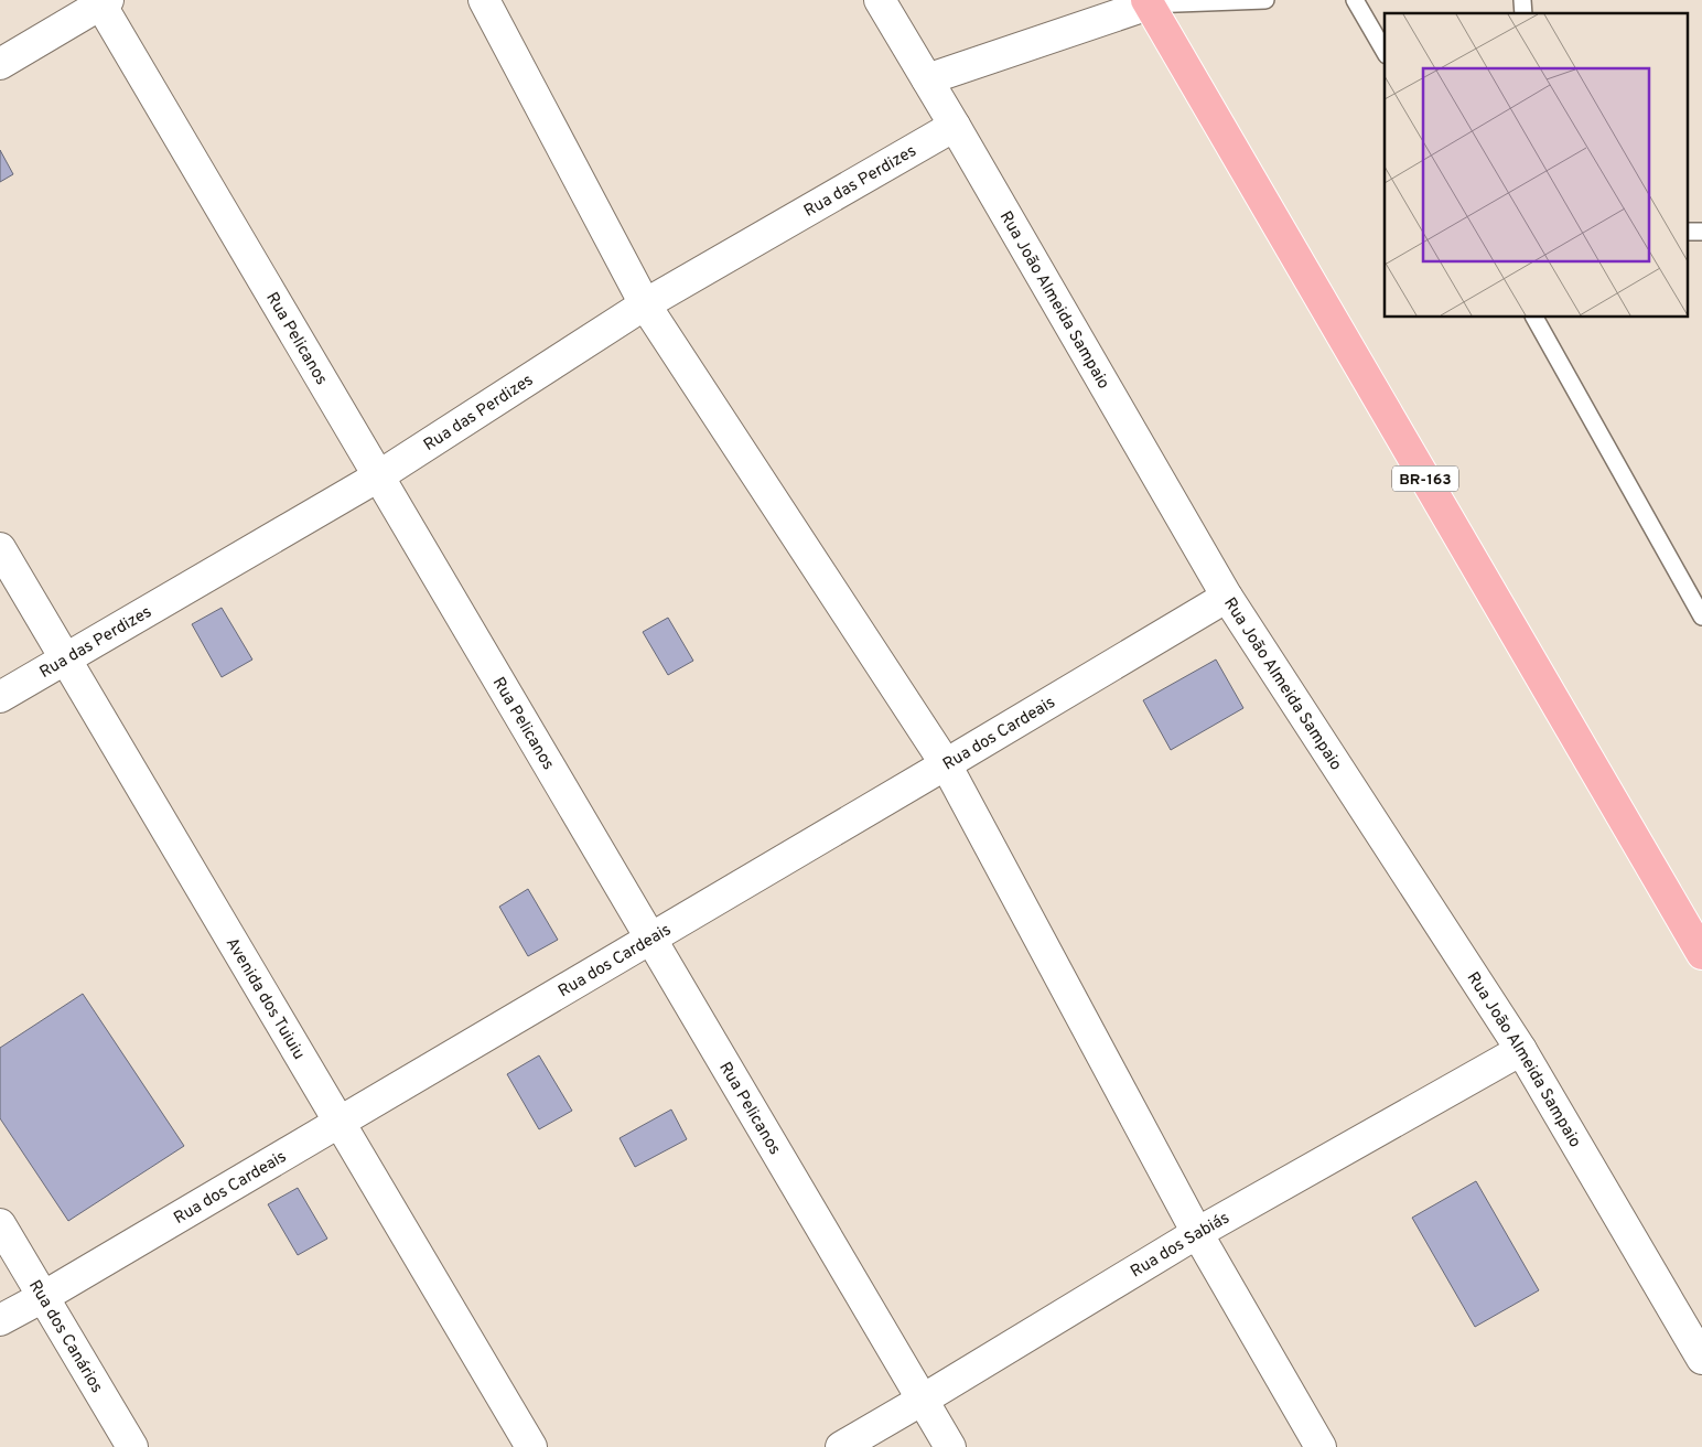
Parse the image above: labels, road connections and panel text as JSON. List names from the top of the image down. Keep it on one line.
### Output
{"streets":{"highway":["BR-163"],"street":["Rua das Perdizes","Rua João Almeida Sampaio","Rua Pelicanos","Rua dos Cardeais","Avenida dos Tuiuiu","Rua dos Sabiás","Rua dos Canários"]},"crossings":[["Rua das Perdizes","Rua João Almeida Sampaio"],["Rua das Perdizes","Rua Pelicanos"],["Rua das Perdizes","Avenida dos Tuiuiu"],["Rua João Almeida Sampaio","Rua dos Cardeais"],["Rua João Almeida Sampaio","Rua dos Sabiás"],["Rua Pelicanos","Rua dos Cardeais"],["Rua Pelicanos","Rua dos Sabiás"],["Rua dos Cardeais","Avenida dos Tuiuiu"],["Rua dos Cardeais","Rua dos Canários"]]}
